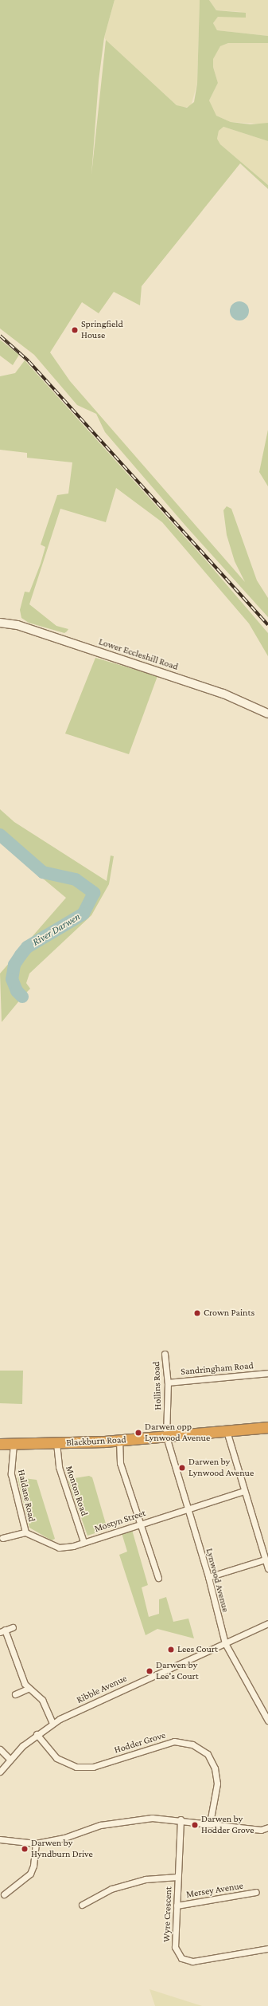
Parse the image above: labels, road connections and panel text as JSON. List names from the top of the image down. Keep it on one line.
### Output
{"streets":{"highway":["Blackburn Road"],"street":["Lower Eccleshill Road","Sandringham Road","Hollins Road","Monton Road","Haldane Road","Mostyn Street","Lynwood Avenue","Ribble Avenue","Hodder Grove","Mersey Avenue","Wyre Crescent"]},"crossings":[["Sandringham Road","Hollins Road"],["Hollins Road","Blackburn Road"],["Hollins Road","Lynwood Avenue"],["Blackburn Road","Monton Road"],["Blackburn Road","Haldane Road"],["Blackburn Road","Lynwood Avenue"],["Monton Road","Mostyn Street"],["Haldane Road","Mostyn Street"],["Mostyn Street","Lynwood Avenue"],["Lynwood Avenue","Ribble Avenue"],["Ribble Avenue","Hodder Grove"],["Mersey Avenue","Wyre Crescent"]],"water":["River Darwen"],"places":["Springfield House","Crown Paints","Darwen opp Lynwood Avenue","Darwen by Lynwood Avenue","Lees Court","Darwen by Lee's Court","Darwen by Hodder Grove","Darwen by Hyndburn Drive"]}
